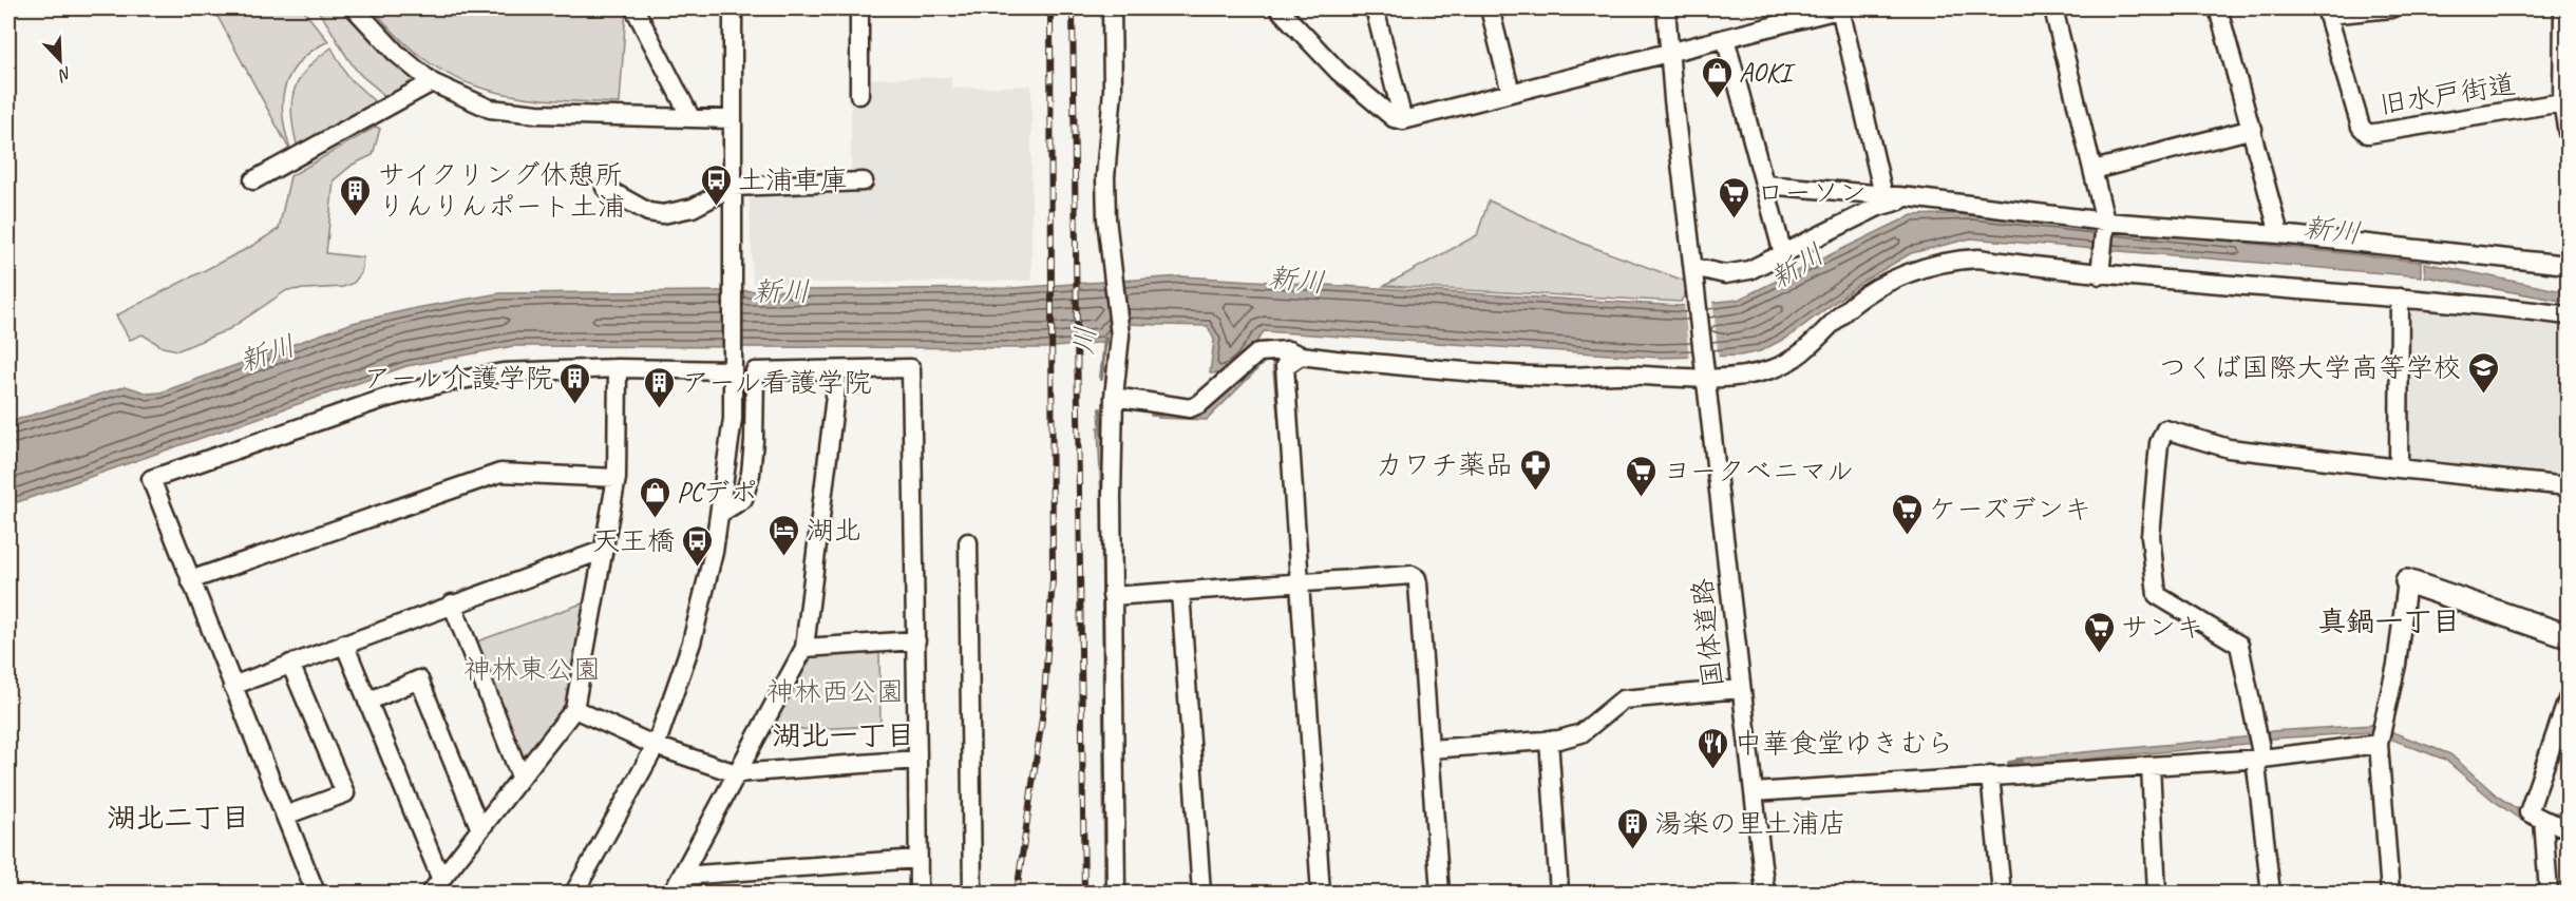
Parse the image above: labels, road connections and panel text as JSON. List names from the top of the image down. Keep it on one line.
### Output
{"streets":{"street":["旧水戸街道","国体道路"]},"districts":["真鍋一丁目","湖北一丁目","湖北二丁目"],"water":["新川","川"],"parks":["神林東公園","神林西公園"],"places":{"shop":["AOKI","PCデポ"],"bus stop":["土浦車庫","天王橋"],"building":["サイクリング休憩所 りんりんポート土浦","アール介護学院","アール看護学院","湯楽の里土浦店"],"supermarket":["ローソン","ヨークベニマル","ケーズデンキ","サンキ"],"school or university":["つくば国際大学高等学校"],"pharmacy":["カワチ薬品"],"hotel":["湖北"],"restaurant":["中華食堂ゆきむら"]},"north":"bottom right"}
